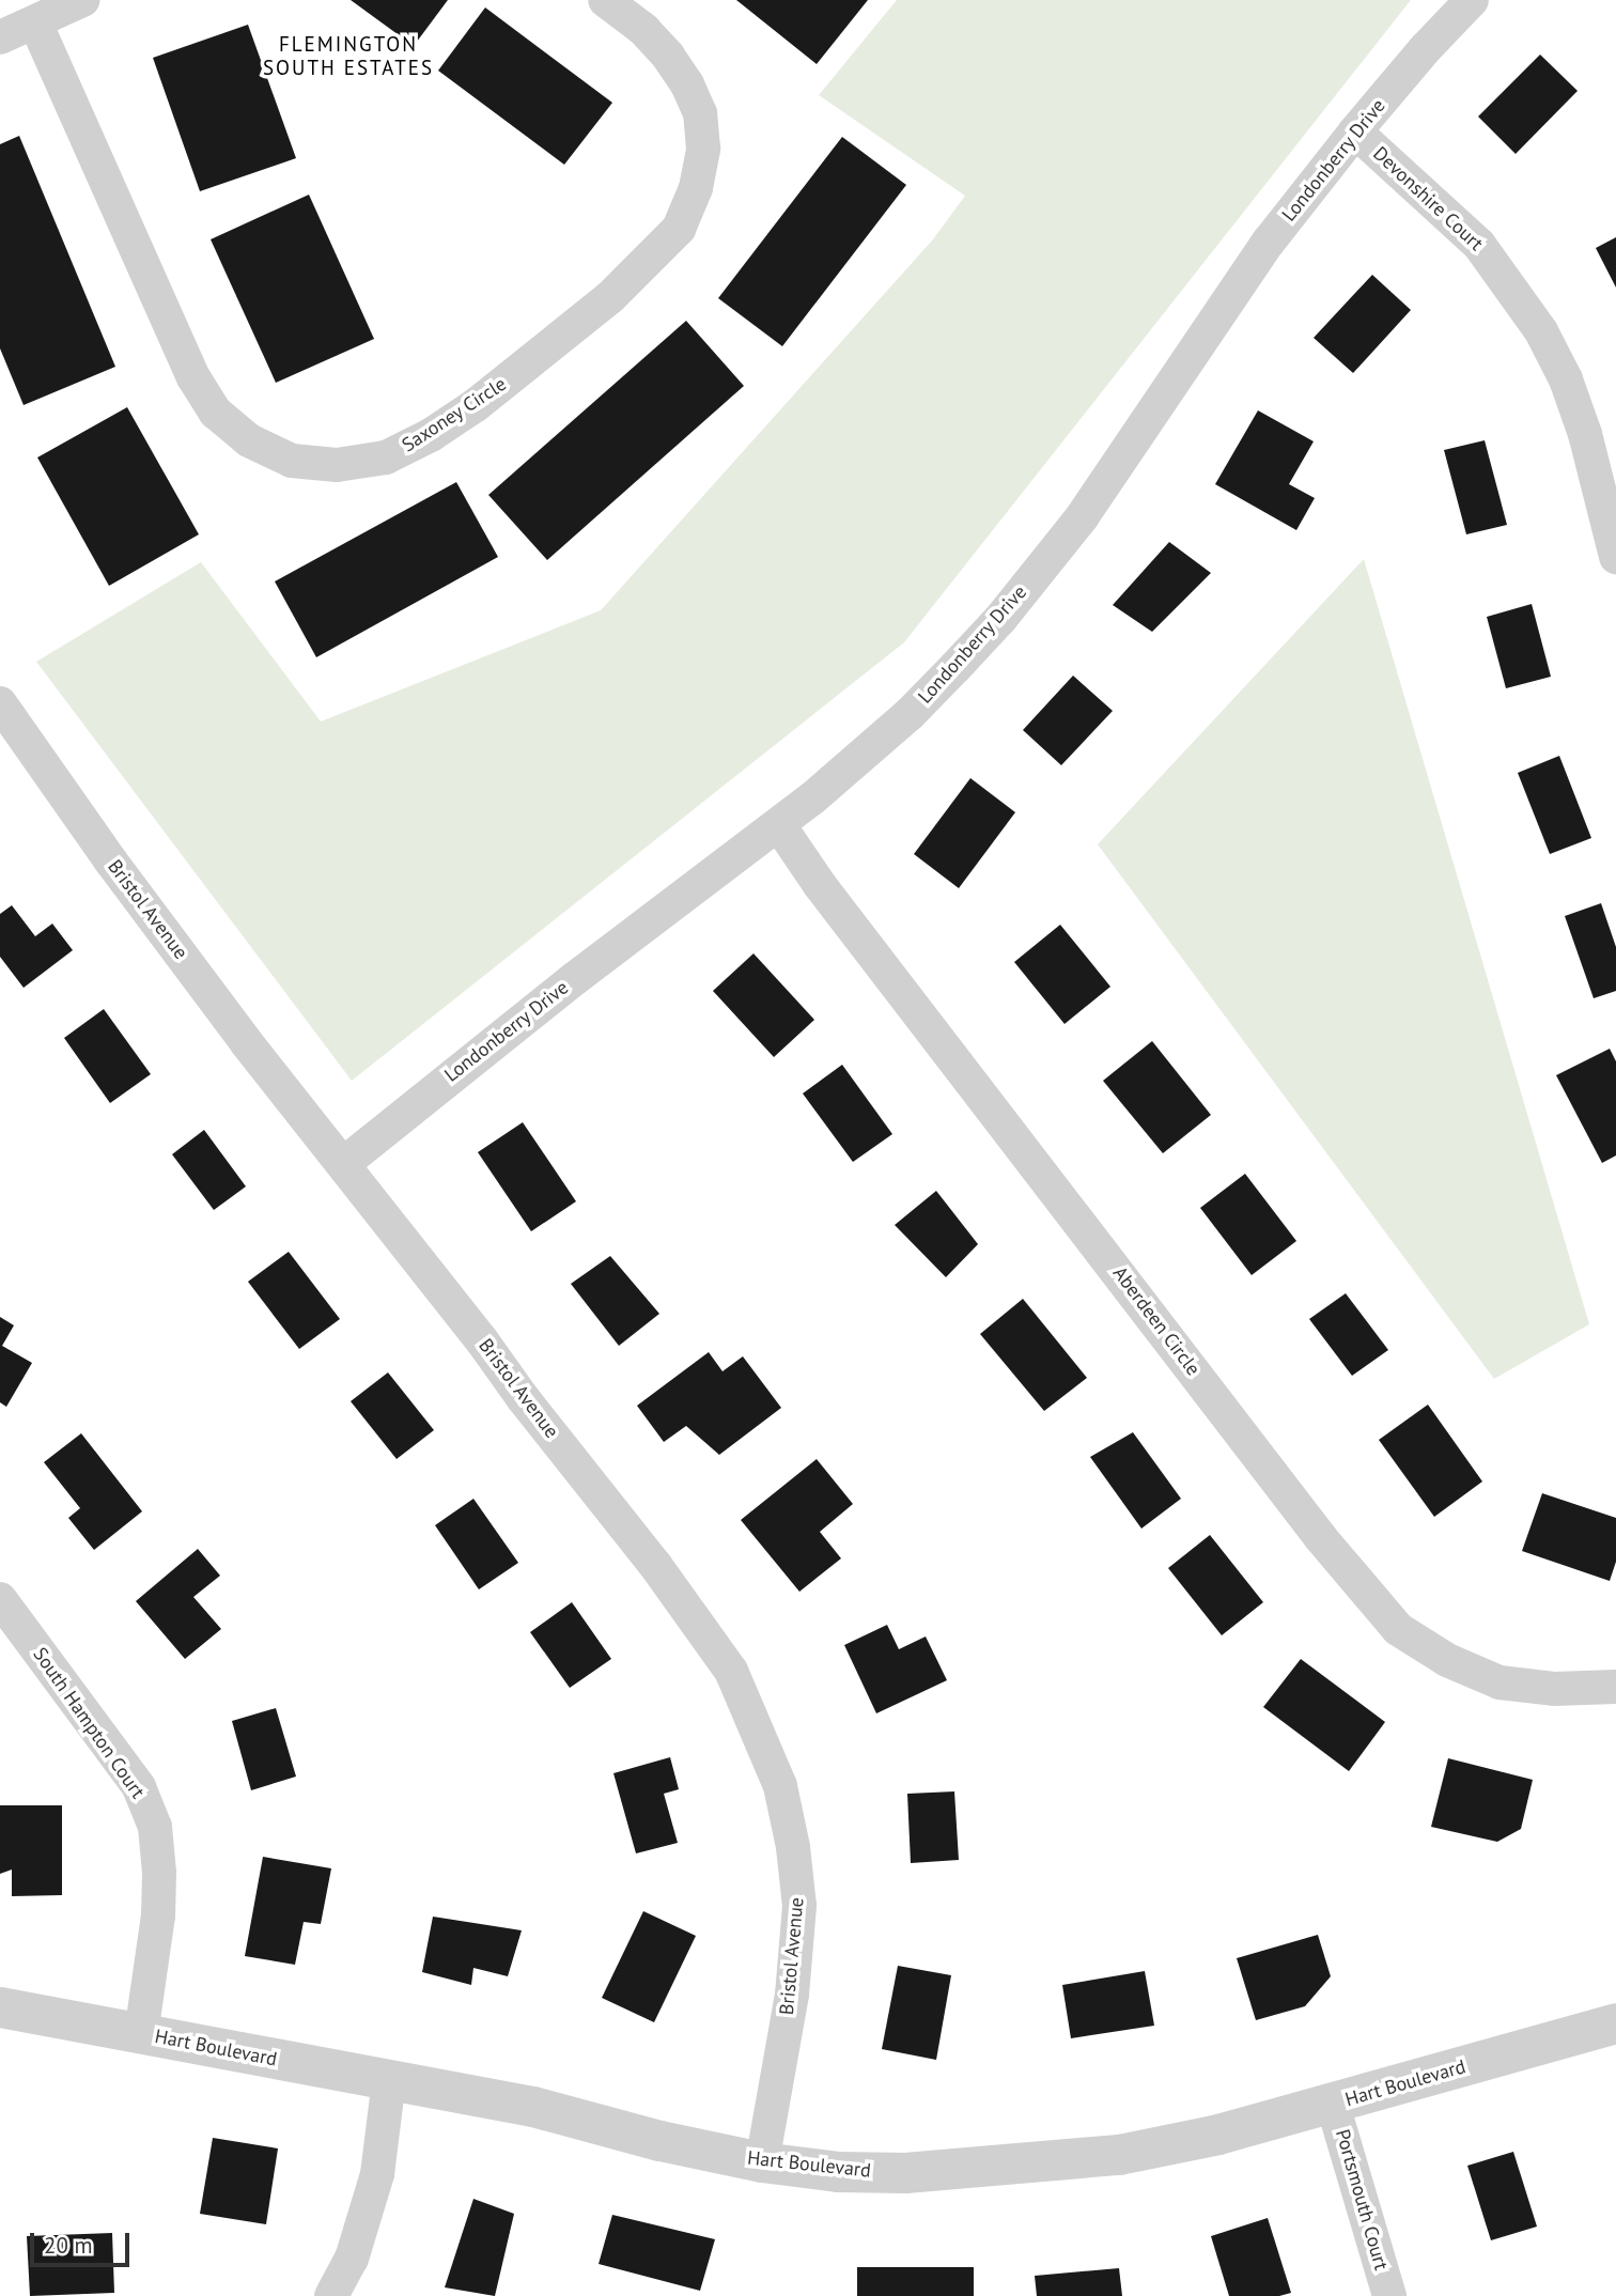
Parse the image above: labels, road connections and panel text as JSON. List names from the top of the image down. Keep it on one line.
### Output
{"streets":{"street":["Londonberry Drive","Devonshire Court","Saxoney Circle","Bristol Avenue","Aberdeen Circle","South Hampton Court","Hart Boulevard","Portsmouth Court"]},"crossings":[["Londonberry Drive","Devonshire Court"],["Londonberry Drive","Bristol Avenue"],["Londonberry Drive","Aberdeen Circle"],["Bristol Avenue","Hart Boulevard"],["South Hampton Court","Hart Boulevard"],["Hart Boulevard","Portsmouth Court"]],"districts":["FLEMINGTON SOUTH ESTATES"],"scale_bar":"20 m"}
